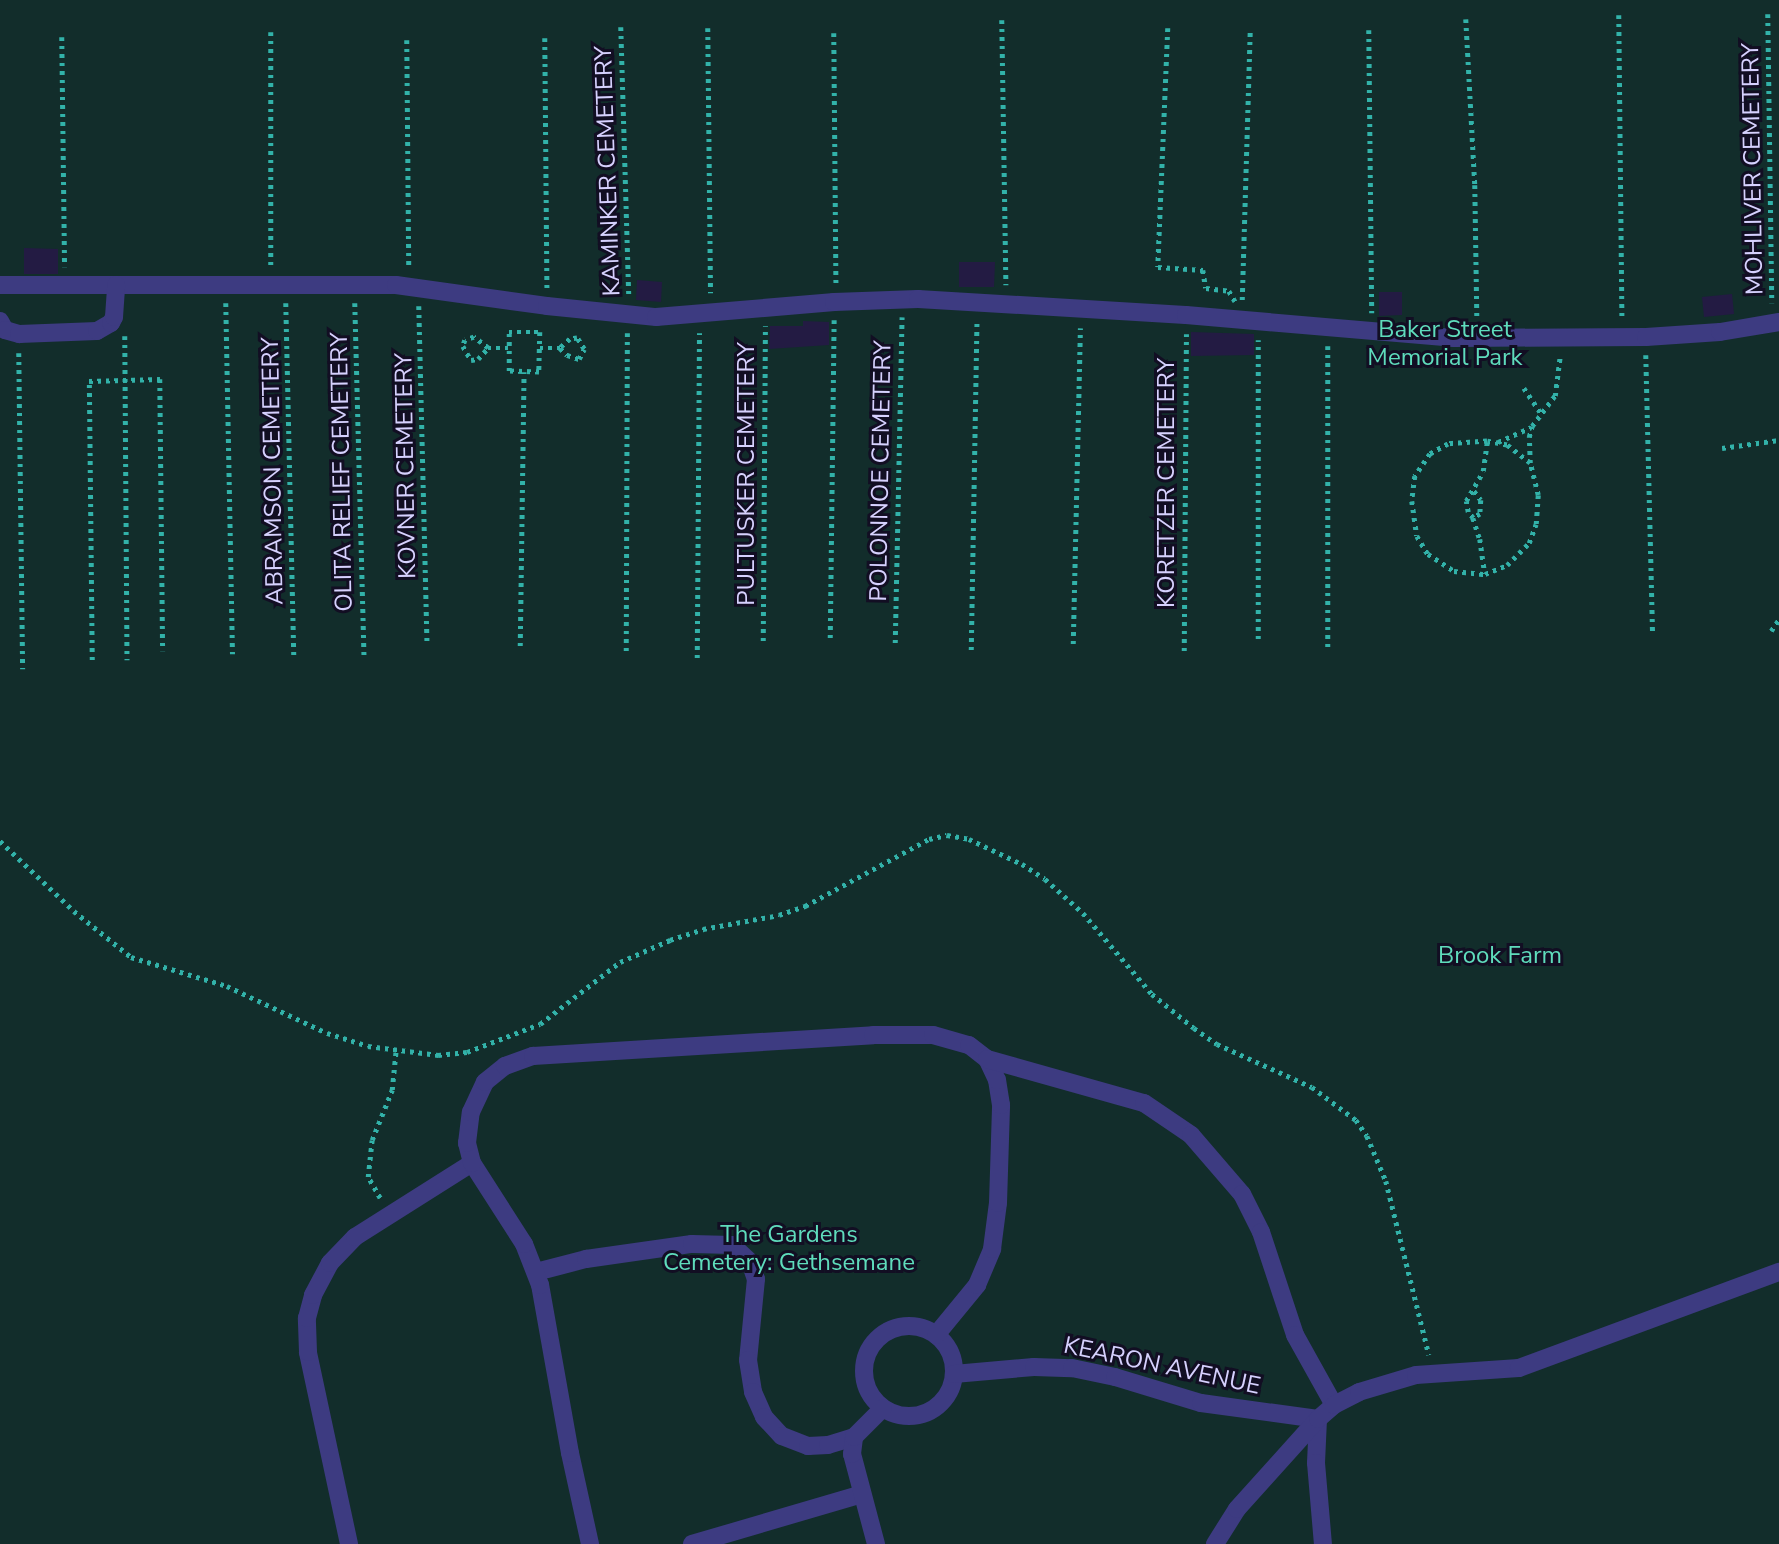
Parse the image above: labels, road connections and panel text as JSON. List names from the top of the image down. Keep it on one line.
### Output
{"streets":{"lane":["KEARON AVENUE"],"path":["MOHLIVER CEMETERY","KAMINKER CEMETERY","KOVNER CEMETERY","ABRAMSON CEMETERY","POLONNOE CEMETERY","OLITA RELIEF CEMETERY","PULTUSKER CEMETERY","KORETZER CEMETERY"]},"parks":["Baker Street Memorial Park","Brook Farm","The Gardens Cemetery: Gethsemane"]}
